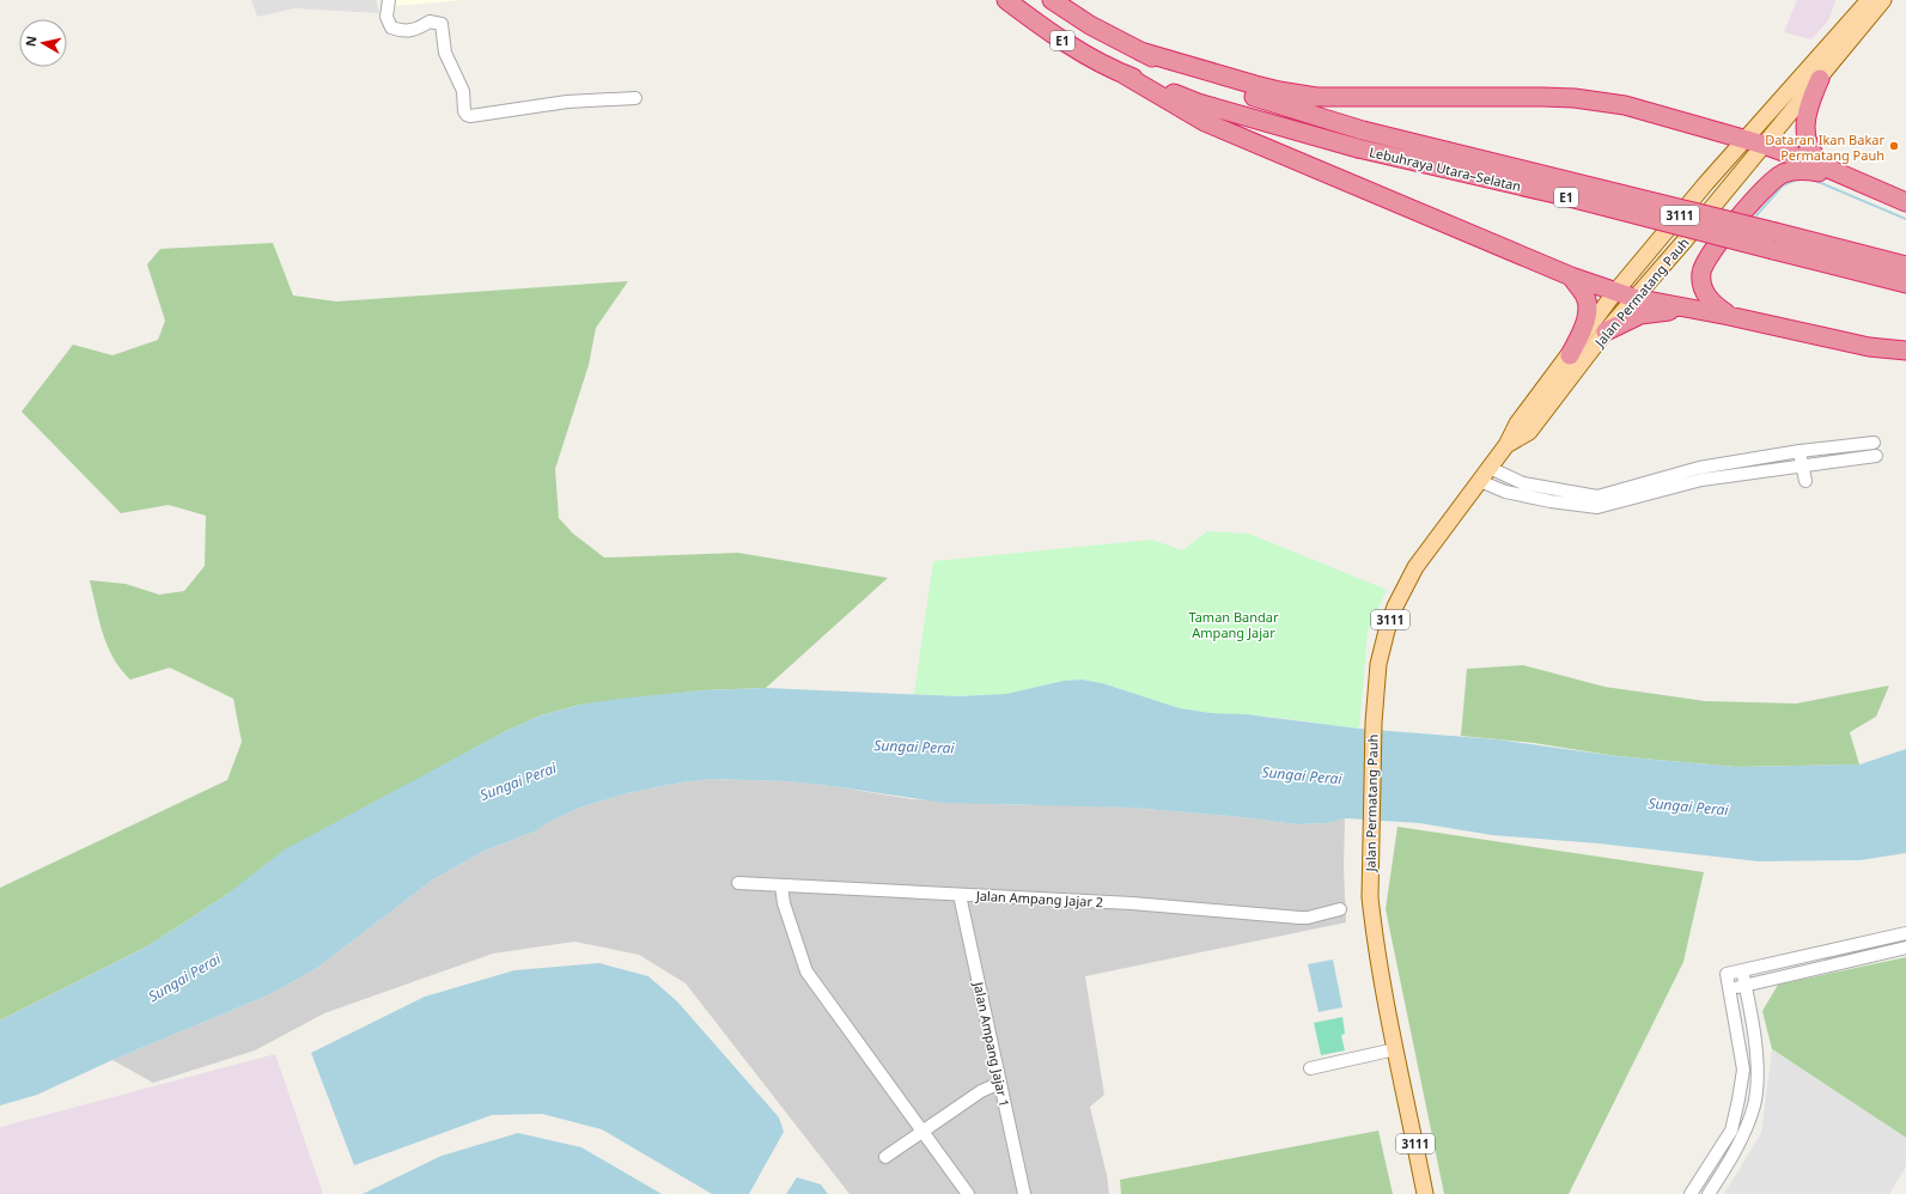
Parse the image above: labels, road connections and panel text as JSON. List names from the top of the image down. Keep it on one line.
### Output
{"streets":{"highway":["E1","Lebuhraya Utara–Selatan"],"main road":["3111","Jalan Permatang Pauh"],"street":["Jalan Ampang Jajar 2","Jalan Ampang Jajar 1"]},"crossings":[["Jalan Ampang Jajar 2","Jalan Ampang Jajar 1"]],"water":["Sungai Perai"],"parks":["Taman Bandar Ampang Jajar"],"places":["Dataran Ikan Bakar Permatang Pauh"],"north":"left"}
